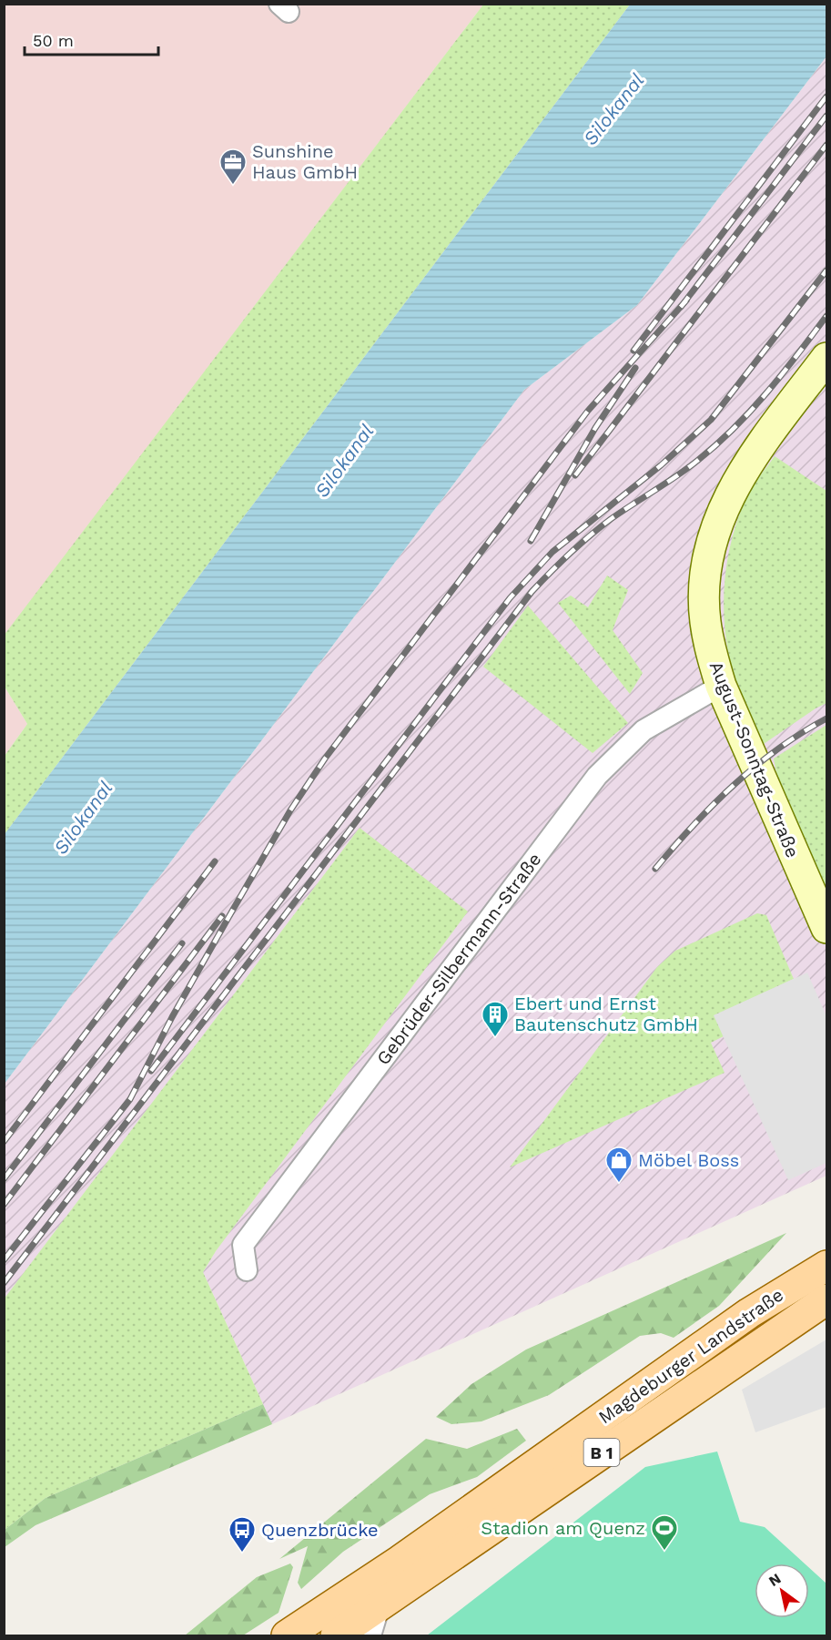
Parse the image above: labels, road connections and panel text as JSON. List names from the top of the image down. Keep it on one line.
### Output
{"streets":{"main road":["Magdeburger Landstraße","B 1"],"street":["August-Sonntag-Straße","Gebrüder-Silbermann-Straße"]},"crossings":[["August-Sonntag-Straße","Gebrüder-Silbermann-Straße"]],"water":["Silokanal"],"places":{"office":["Sunshine Haus GmbH"],"building":["Ebert und Ernst Bautenschutz GmbH"],"shop":["Möbel Boss"],"sports":["Stadion am Quenz"],"bus stop":["Quenzbrücke"]},"scale_bar":"50 m","north":"top left"}
